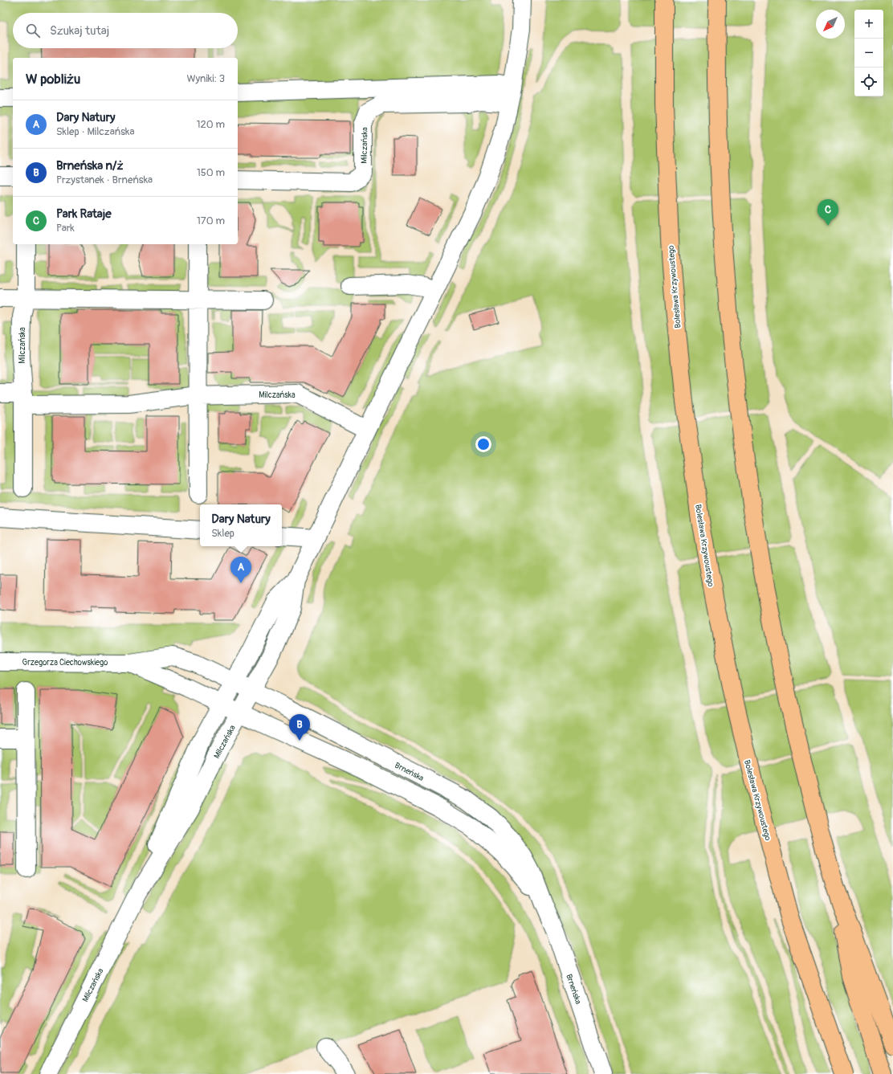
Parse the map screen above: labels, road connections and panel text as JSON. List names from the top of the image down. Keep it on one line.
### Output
{"streets":{"main road":["Bolesława Krzywoustego"],"street":["Milczańska","Grzegorza Ciechowskiego","Brneńska"]},"crossings":[["Milczańska","Grzegorza Ciechowskiego"],["Milczańska","Brneńska"],["Grzegorza Ciechowskiego","Brneńska"]],"north":"bottom left","page":{"map_buttons":["+","−"],"search":"Szukaj tutaj","heading":["W pobliżu","Wyniki: 3"],"list":[{"mark":"A","name":"Dary Natury","note":"Sklep · Milczańska","value":"120 m"},{"mark":"B","name":"Brneńska n/ż","note":"Przystanek · Brneńska","value":"150 m"},{"mark":"C","name":"Park Rataje","note":"Park","value":"170 m"}],"pins":["C","A","B"],"popup":["Dary Natury","Sklep"]}}
